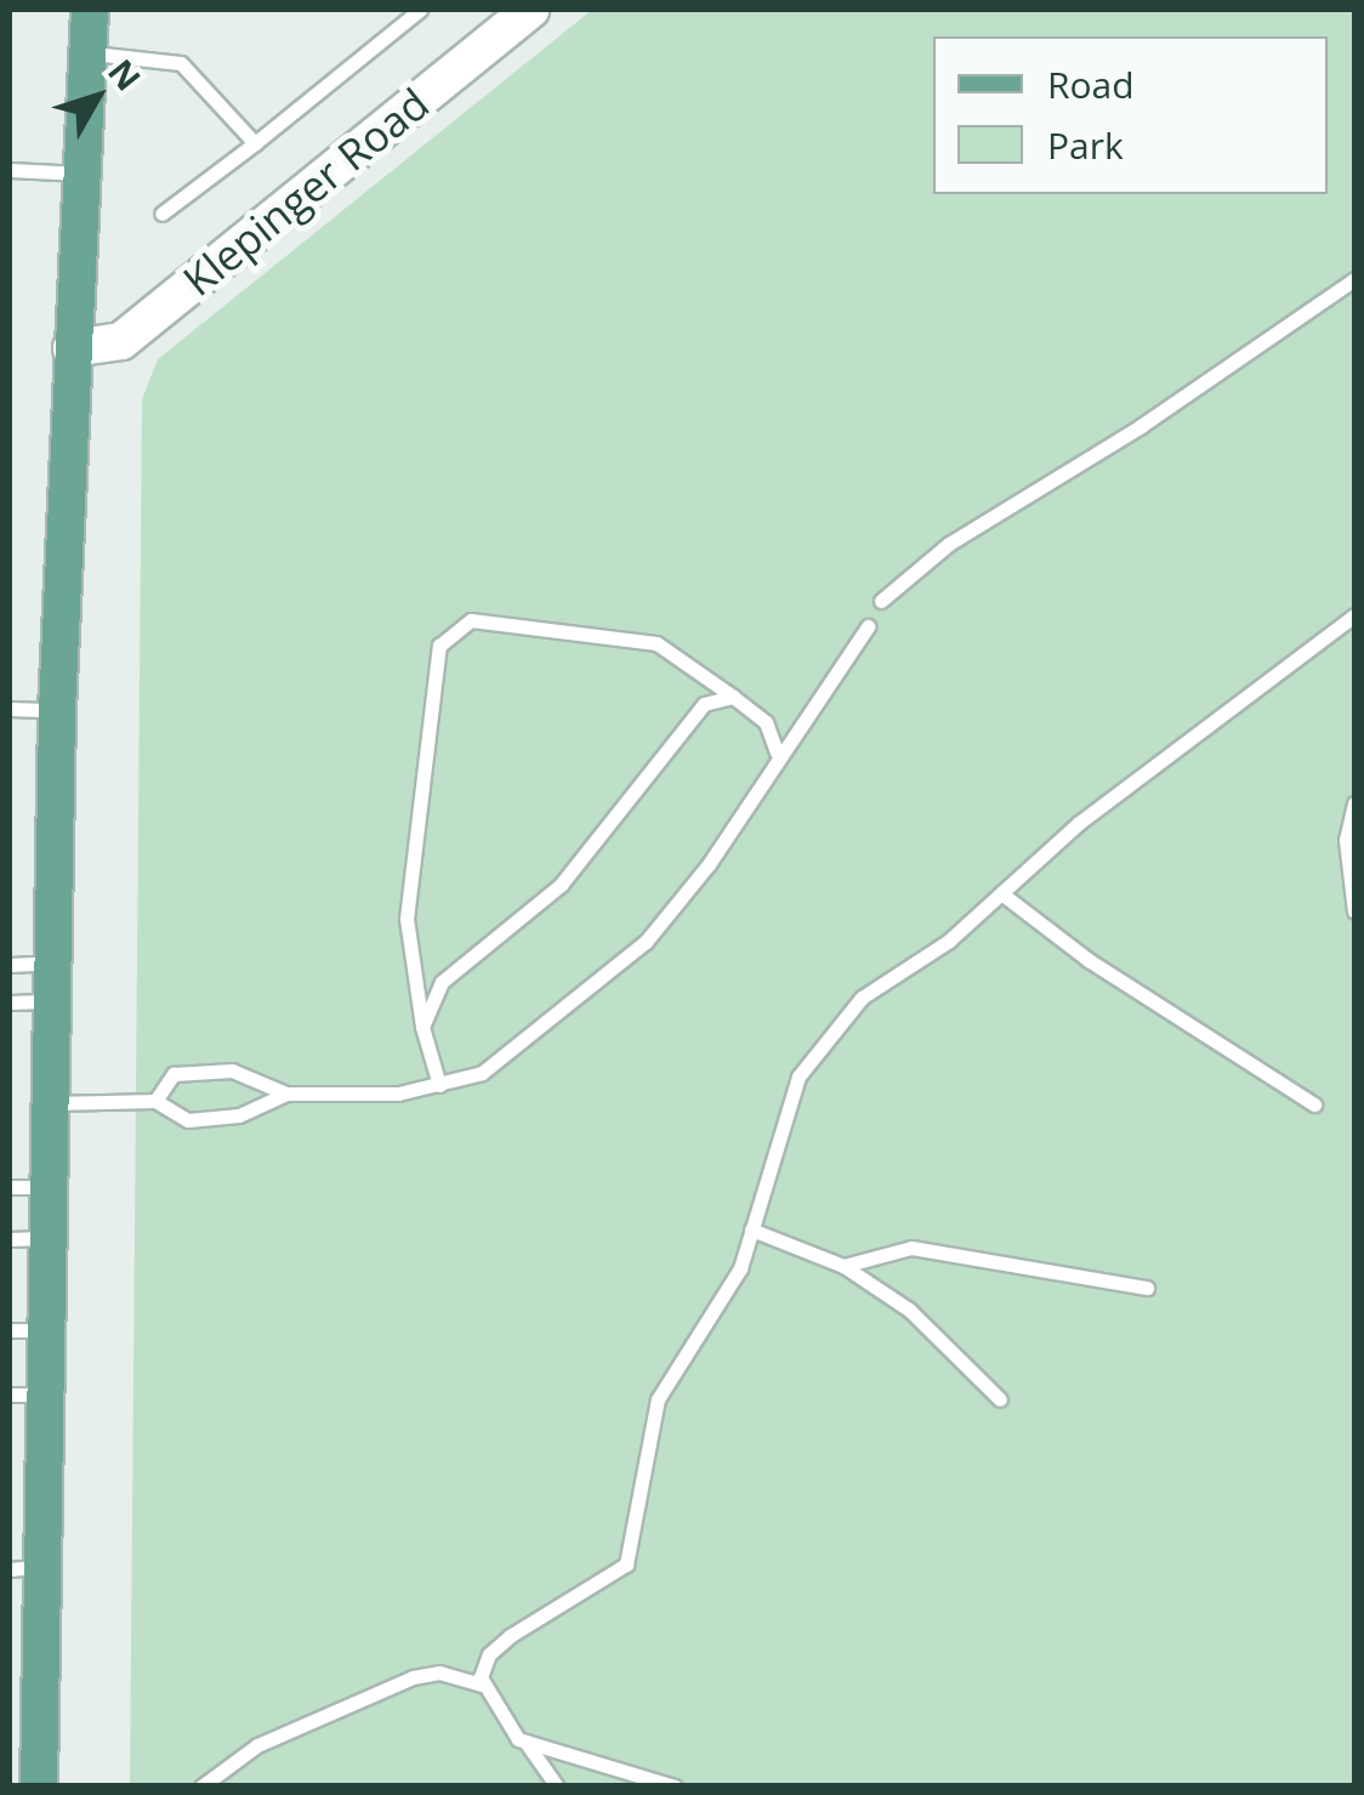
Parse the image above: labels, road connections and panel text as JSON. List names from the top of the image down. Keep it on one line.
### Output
{"streets":{"street":["Klepinger Road"]},"legend":["Road","Park"],"north":"top right"}
